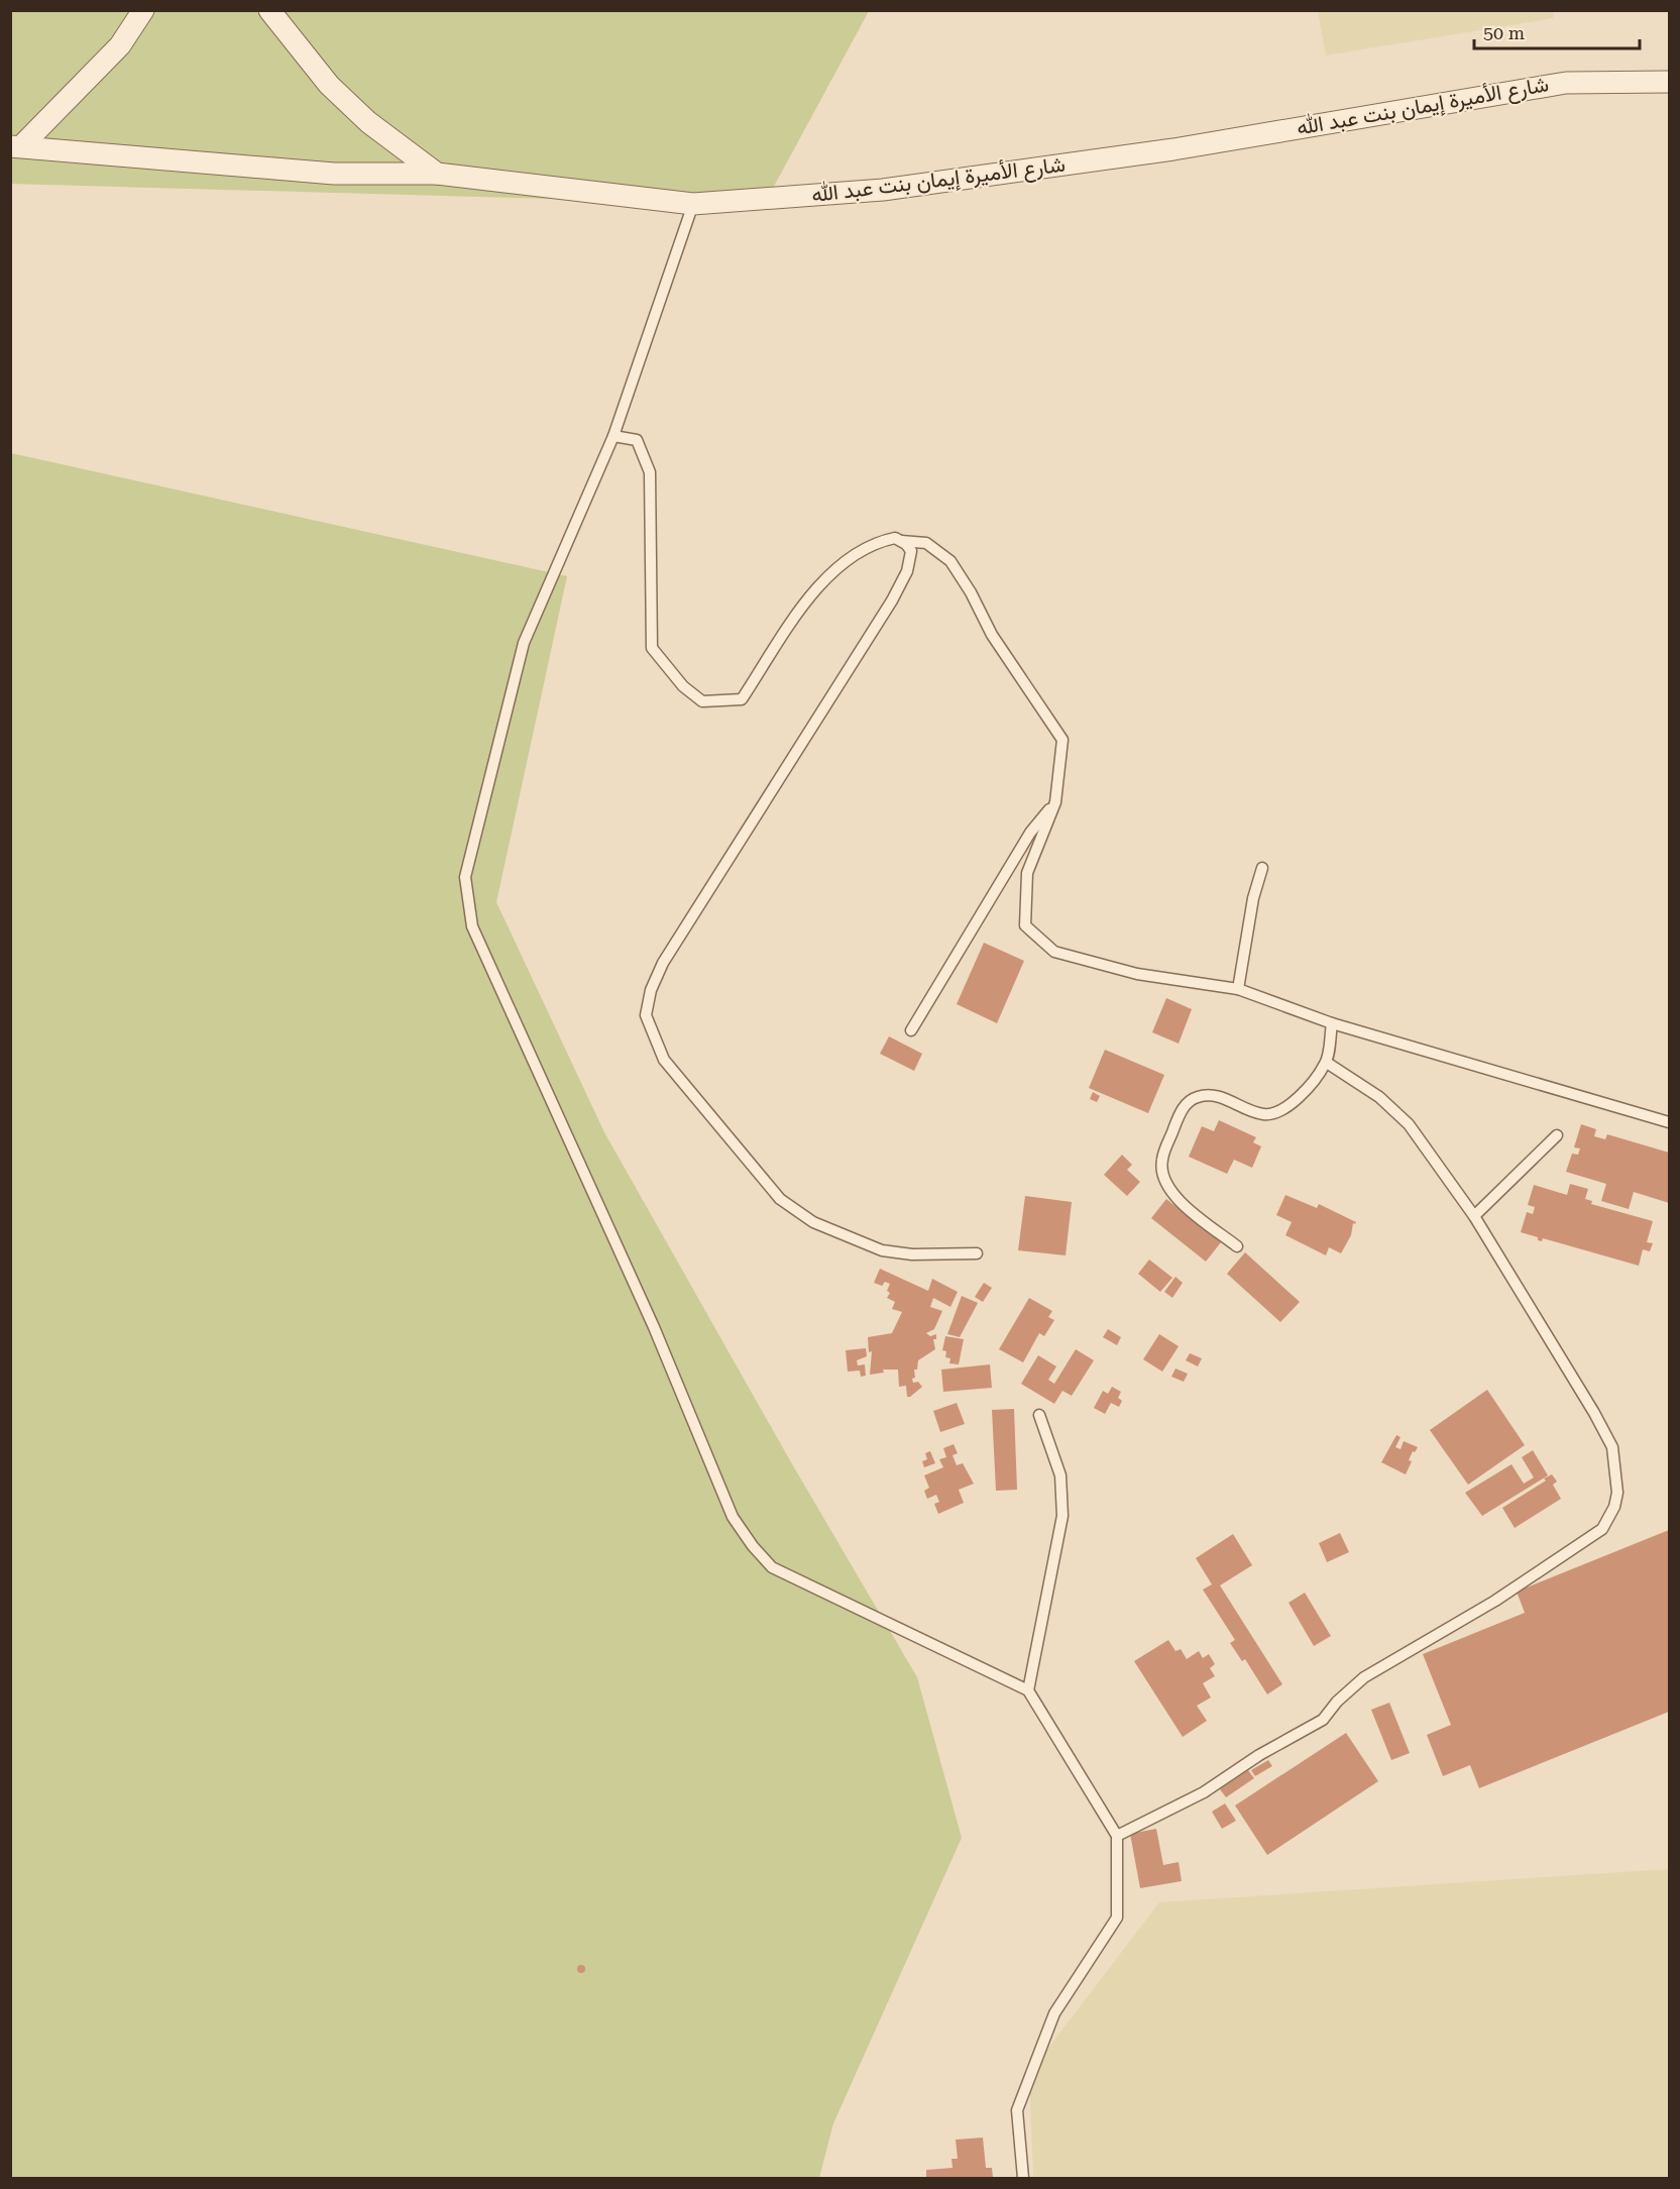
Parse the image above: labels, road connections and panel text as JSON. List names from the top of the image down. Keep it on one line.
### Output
{"streets":{"street":["شارع الأميرة إيمان بنت عبد الله"]},"scale_bar":"50 m"}
